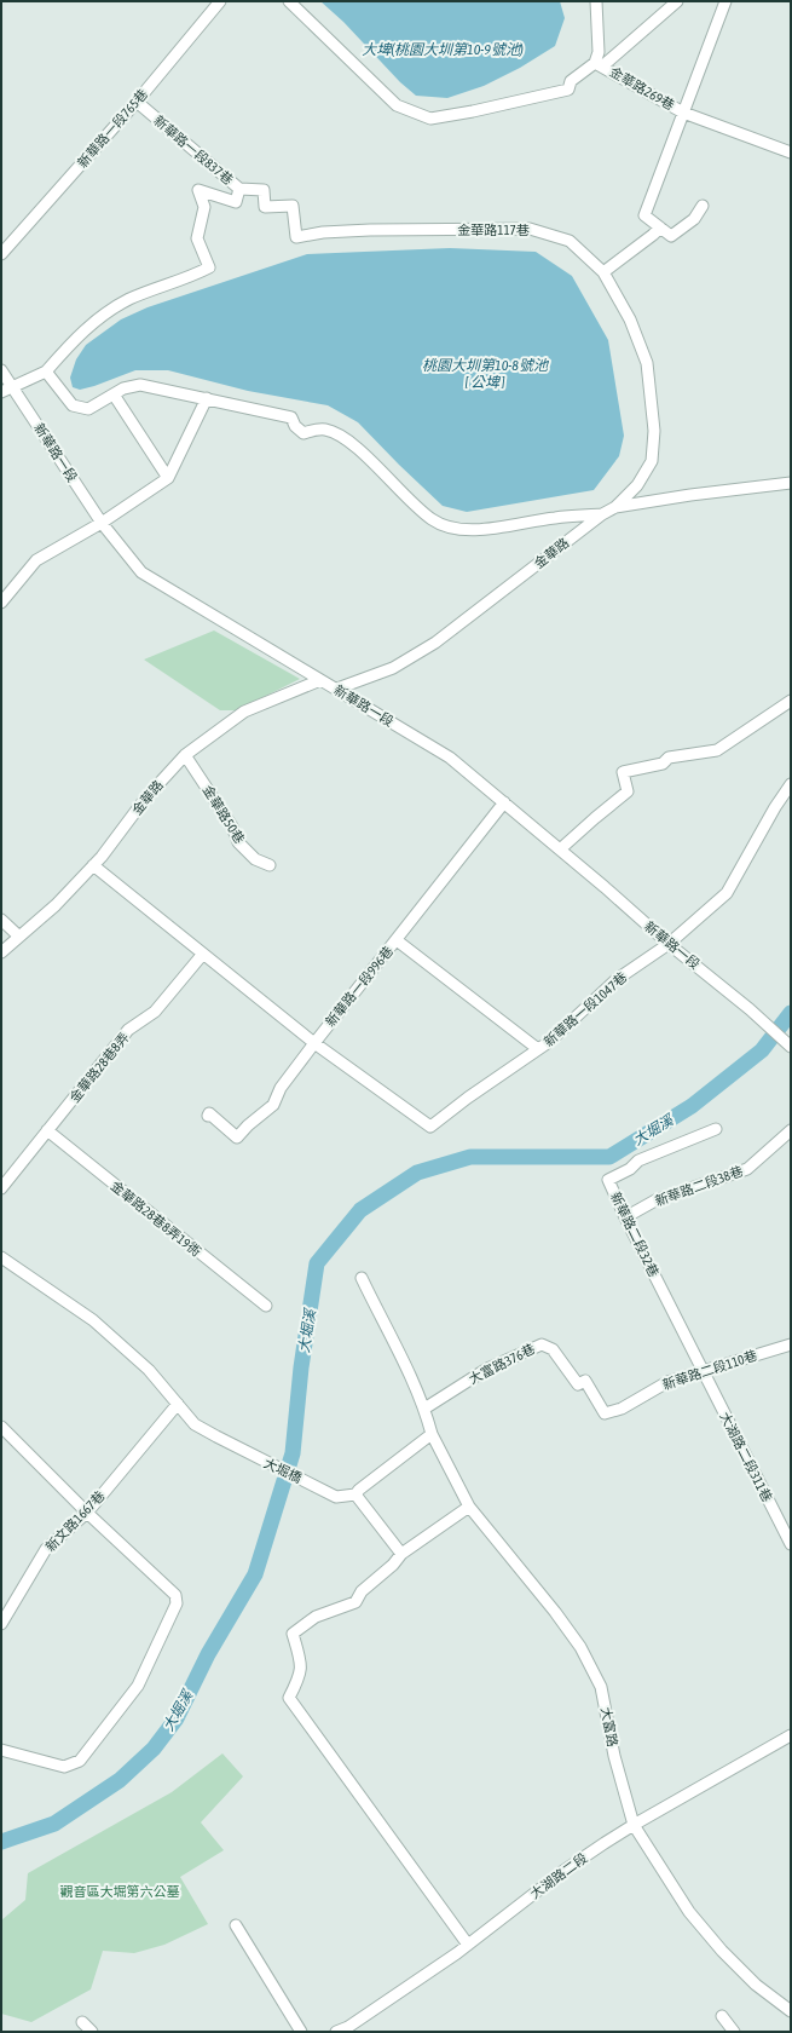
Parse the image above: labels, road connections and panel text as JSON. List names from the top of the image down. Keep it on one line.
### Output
{"streets":{"street":["金華路269巷","新華路一段765巷","新華路一段837巷","金華路117巷","新華路一段","金華路","金華路50巷","新華路一段996巷","新華路一段1047巷","金華路28巷8弄","新華路二段38巷","金華路28巷8弄19衖","新華路二段32巷","大富路376巷","新華路二段110巷","大湖路二段311巷","大堀橋","新文路1667巷","大富路","大湖路二段"]},"crossings":[["新華路一段765巷","新華路一段837巷"],["新華路一段837巷","金華路117巷"],["金華路117巷","金華路"],["新華路一段","金華路"],["新華路一段","新華路一段996巷"],["新華路一段","新華路一段1047巷"],["金華路","金華路50巷"],["新華路一段996巷","新華路一段1047巷"],["金華路28巷8弄","金華路28巷8弄19衖"],["新華路二段38巷","新華路二段32巷"],["新華路二段32巷","新華路二段110巷"],["新華路二段32巷","大湖路二段311巷"],["大富路376巷","新華路二段110巷"],["大富路376巷","大富路"],["新華路二段110巷","大湖路二段311巷"],["大堀橋","新文路1667巷"],["大富路","大湖路二段"]],"water":["大埤(桃園大圳第10-9號池)","桃園大圳第10-8號池 [ 公埤 ]","大堀溪"],"parks":["觀音區大堀第六公墓"]}
